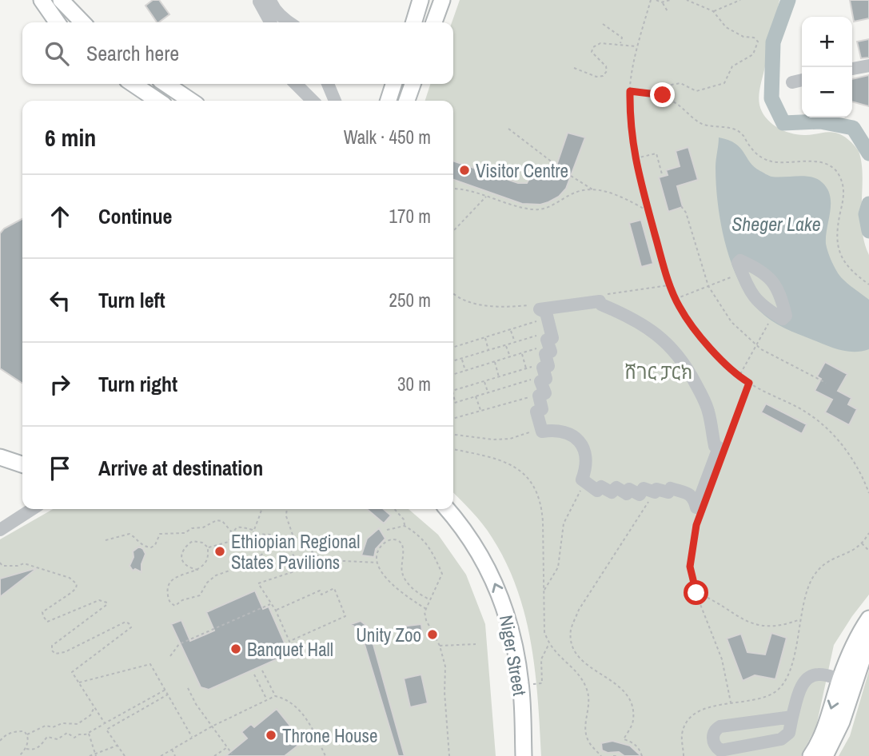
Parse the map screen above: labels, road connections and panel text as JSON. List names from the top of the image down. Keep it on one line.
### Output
{"streets":{"main road":["Niger Street"]},"one_way":["Niger Street"],"water":["Sheger Lake"],"parks":["ሸገር ፓርክ"],"places":["Visitor Centre","Ethiopian Regional States Pavilions","Unity Zoo","Banquet Hall","Throne House"],"page":{"map_buttons":["+","−"],"search":"Search here","heading":["6 min","Walk · 450 m"],"list":[["Continue","170 m"],["Turn left","250 m"],["Turn right","30 m"],"Arrive at destination"]}}
